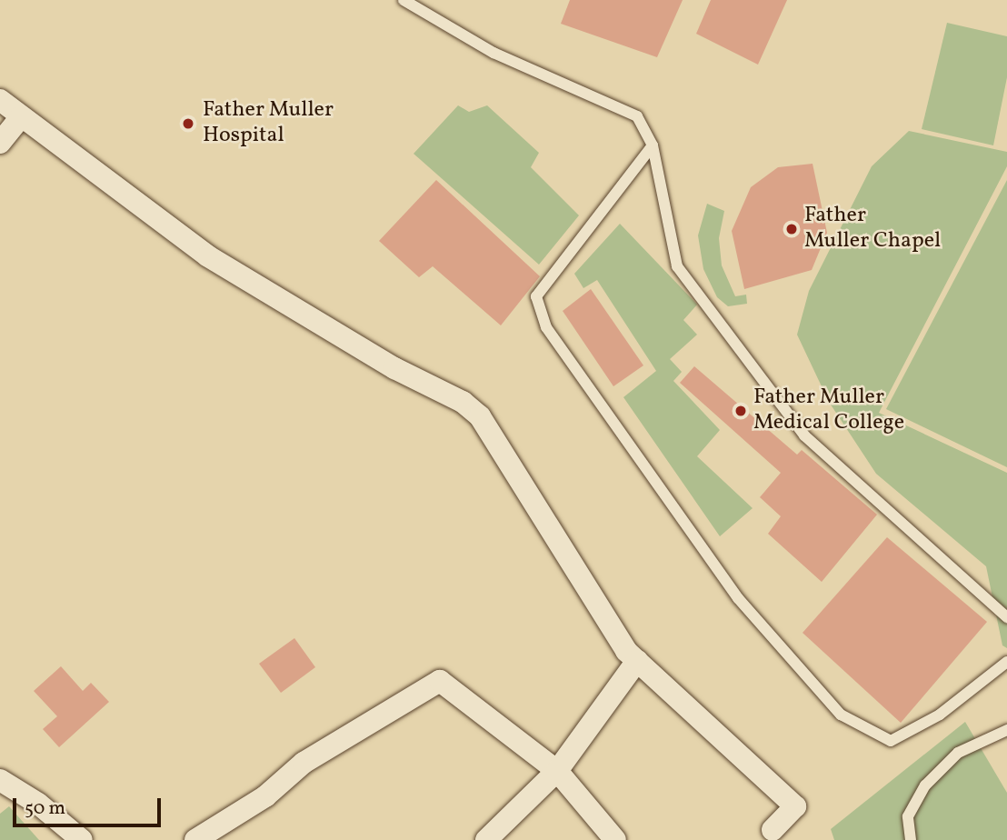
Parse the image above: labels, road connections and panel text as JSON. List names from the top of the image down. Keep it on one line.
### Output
{"places":["Father Muller Hospital","Father Muller Chapel","Father Muller Medical College"],"scale_bar":"50 m"}
